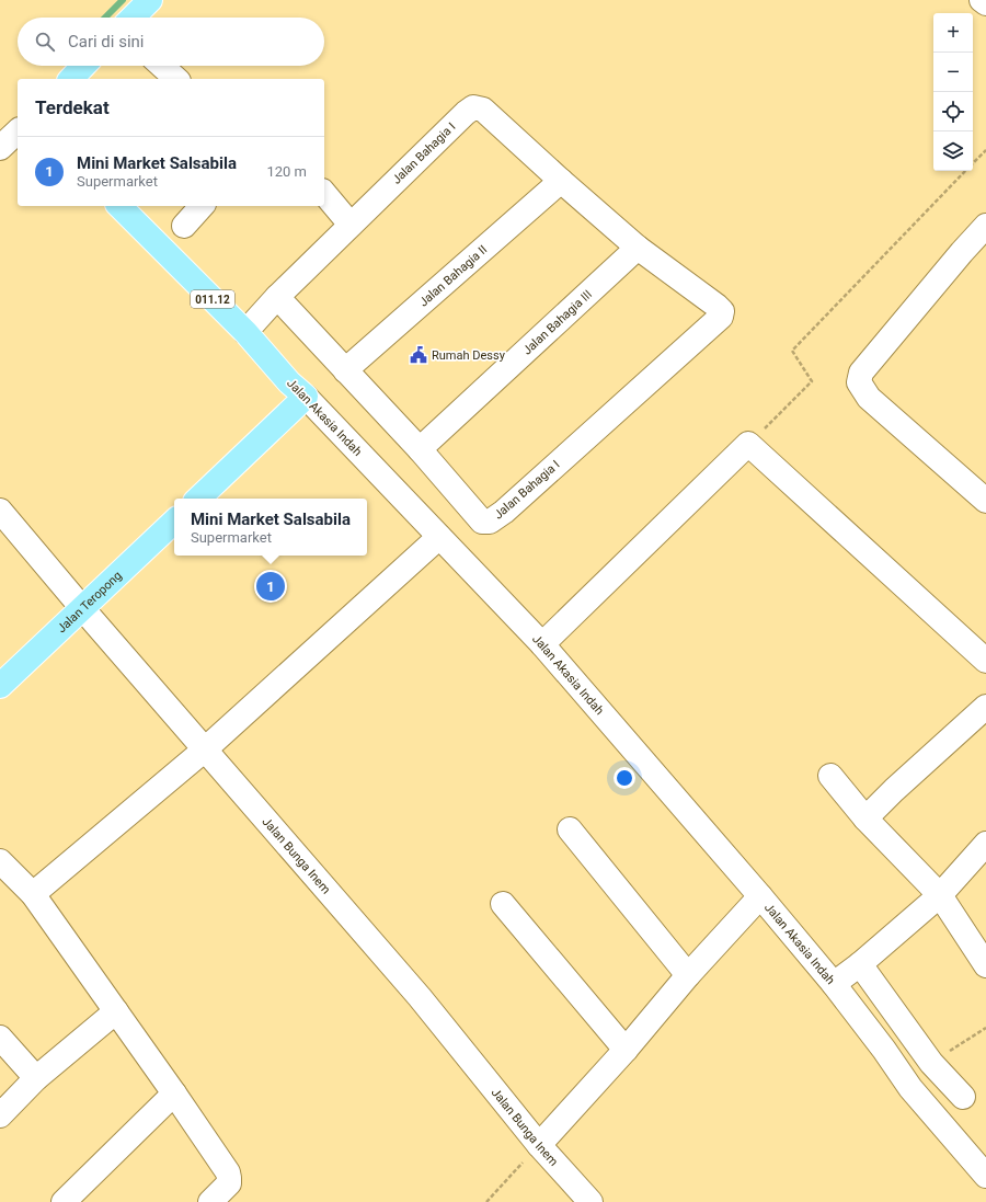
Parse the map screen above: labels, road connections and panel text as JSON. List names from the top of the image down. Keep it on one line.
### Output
{"streets":{"main road":["011.12","Jalan Akasia Indah","Jalan Teropong"],"street":["Jalan Bahagia I","Jalan Bahagia II","Jalan Bahagia III","Jalan Bunga Inem"]},"crossings":[["Jalan Bahagia I","Jalan Bahagia II"],["Jalan Bahagia I","Jalan Bahagia III"],["Jalan Teropong","Jalan Bunga Inem"]],"places":{"public building":["Rumah Dessy"]},"page":{"map_buttons":["+","−"],"search":"Cari di sini","heading":"Terdekat","list":[{"mark":"1","name":"Mini Market Salsabila","note":"Supermarket","value":"120 m"}],"popup":["Mini Market Salsabila","Supermarket"],"pins":"1"}}
